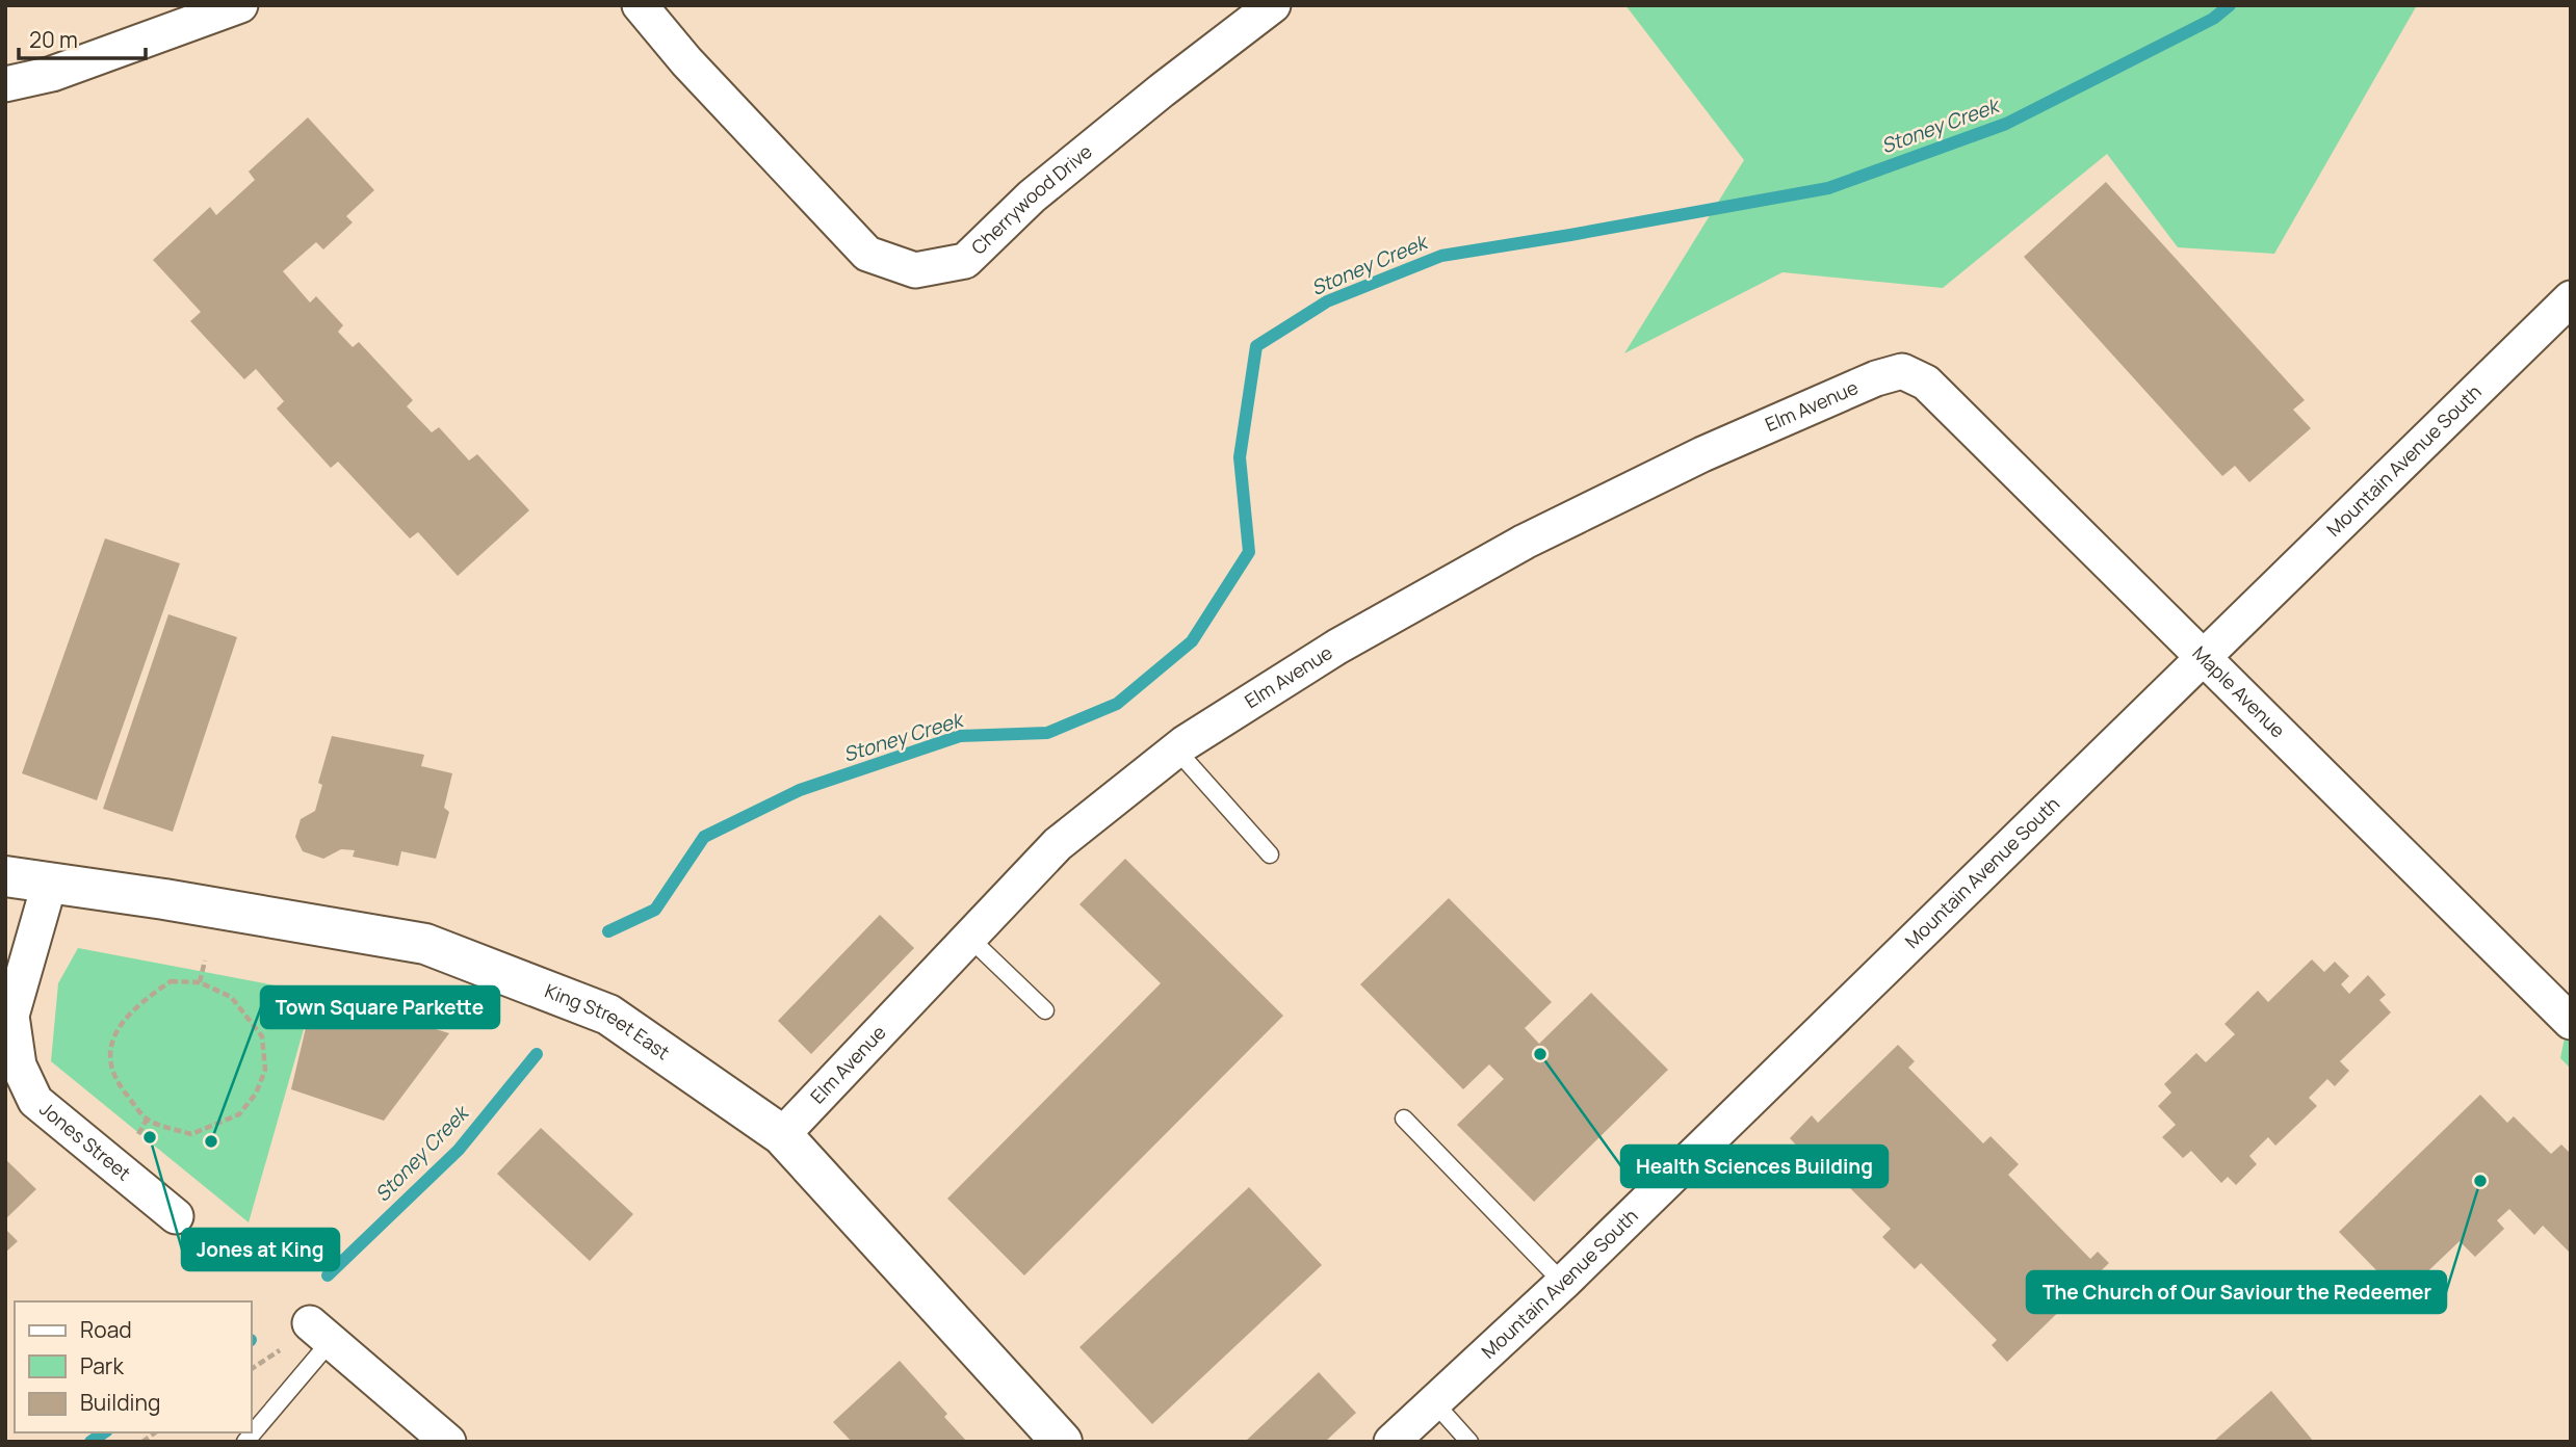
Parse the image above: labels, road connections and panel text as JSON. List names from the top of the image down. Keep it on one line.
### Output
{"streets":{"main road":["King Street East"],"street":["Cherrywood Drive","Elm Avenue","Mountain Avenue South","Maple Avenue","Jones Street"]},"crossings":[["Elm Avenue","Maple Avenue"],["Elm Avenue","King Street East"],["Mountain Avenue South","Maple Avenue"],["King Street East","Jones Street"]],"water":["Stoney Creek"],"places":["Health Sciences Building","Jones at King","Town Square Parkette","The Church of Our Saviour the Redeemer"],"legend":["Road","Park","Building"],"scale_bar":"20 m"}
